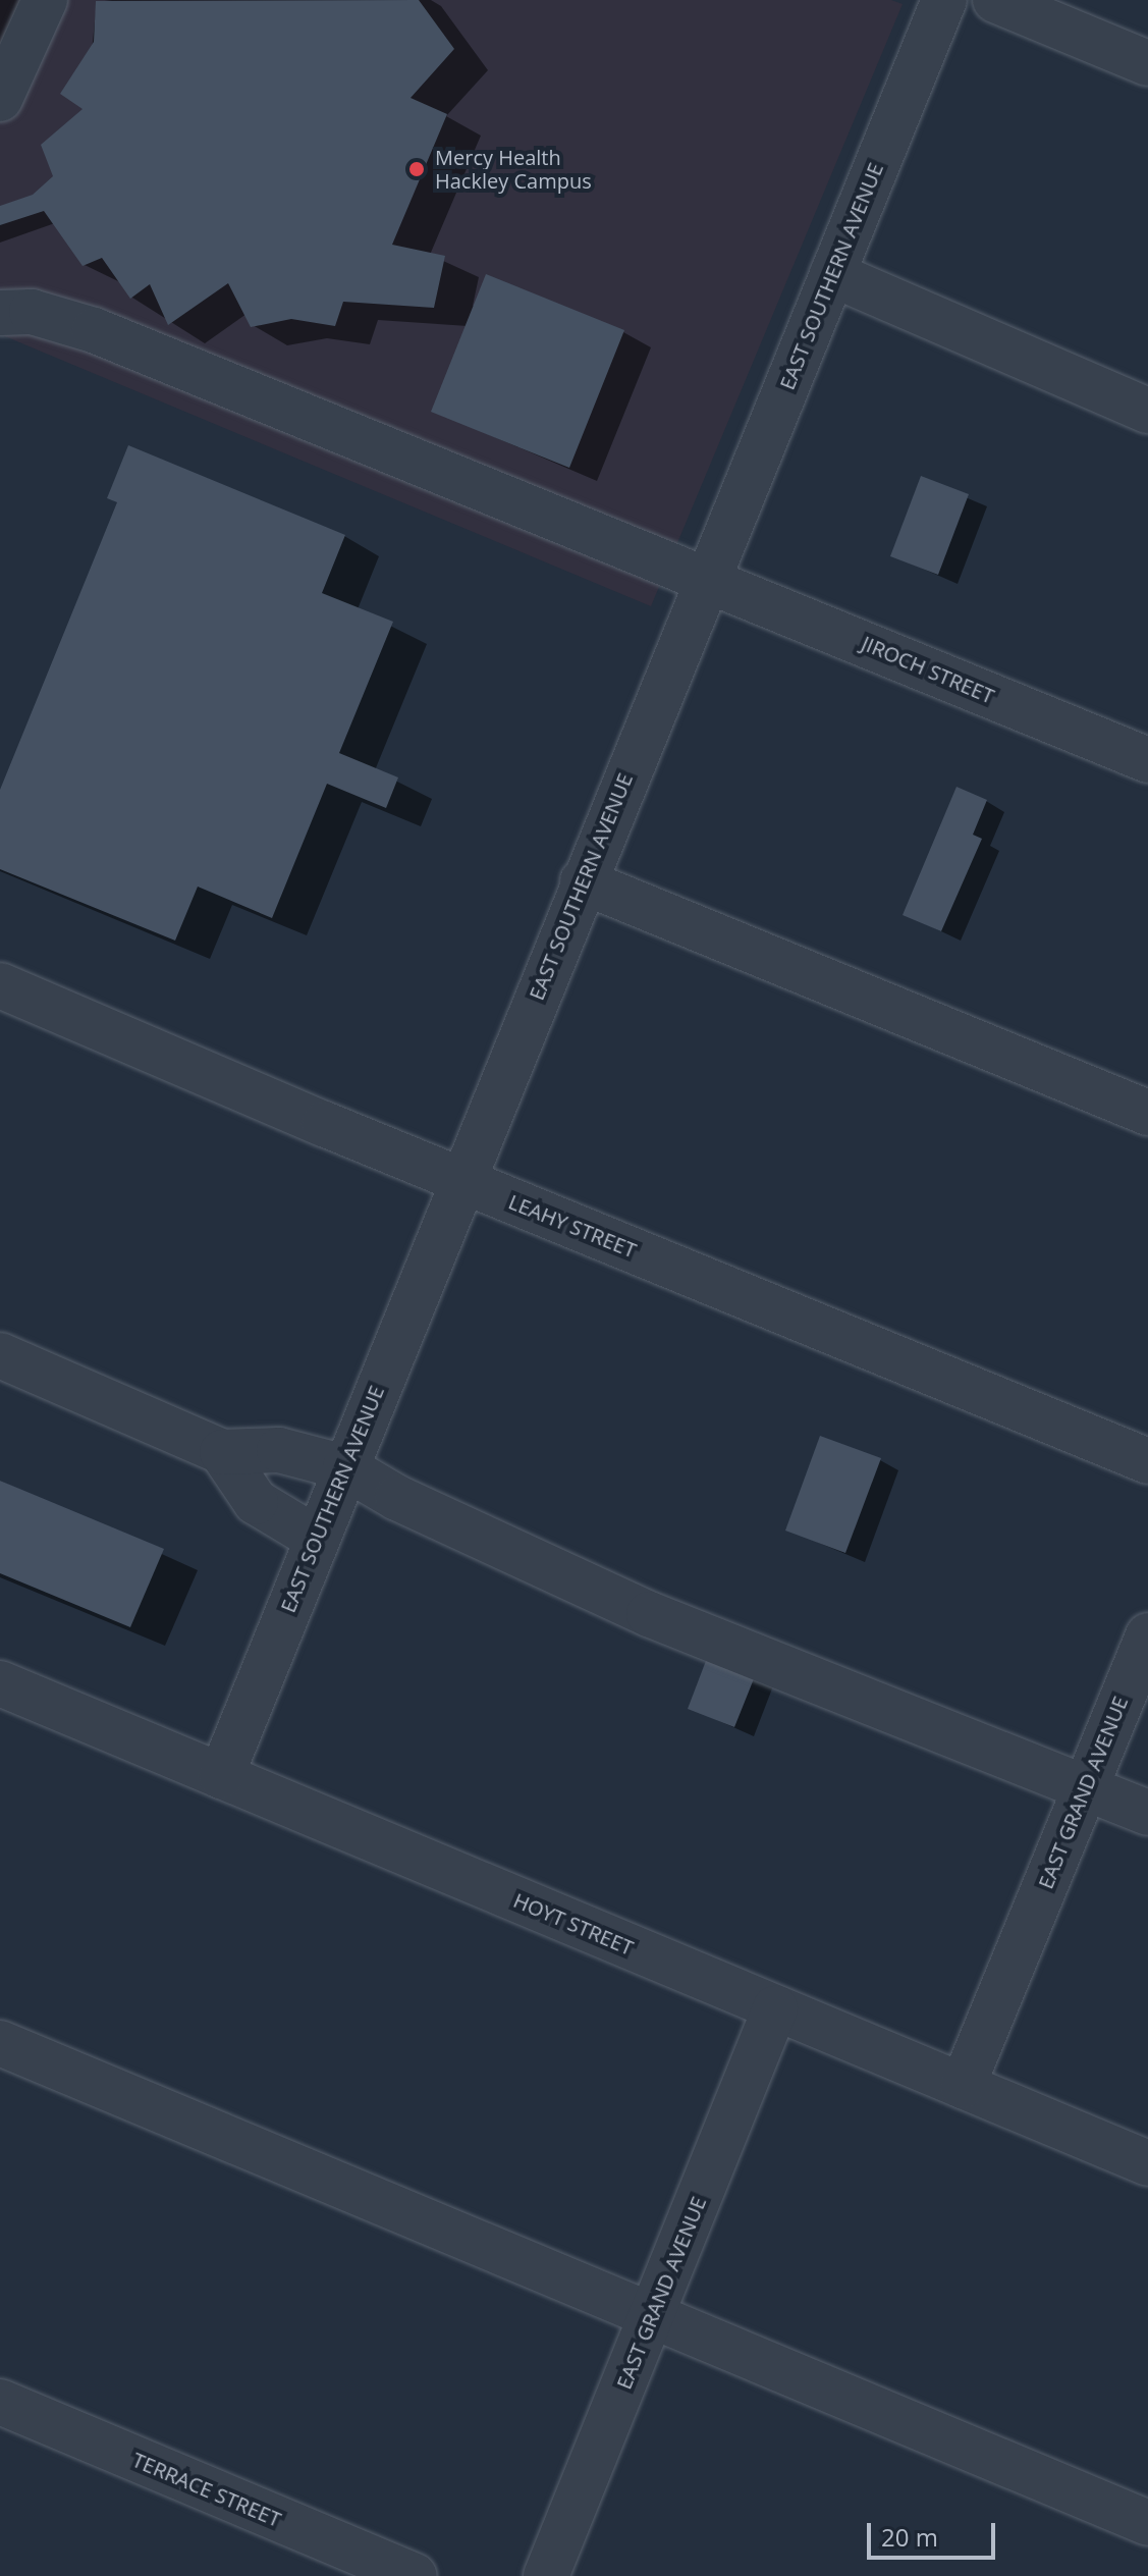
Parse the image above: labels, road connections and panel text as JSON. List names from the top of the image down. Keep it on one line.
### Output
{"streets":{"street":["EAST SOUTHERN AVENUE","JIROCH STREET","LEAHY STREET","EAST GRAND AVENUE","HOYT STREET","TERRACE STREET"]},"crossings":[["EAST SOUTHERN AVENUE","JIROCH STREET"],["EAST SOUTHERN AVENUE","LEAHY STREET"],["EAST SOUTHERN AVENUE","HOYT STREET"],["EAST GRAND AVENUE","HOYT STREET"]],"places":["Mercy Health Hackley Campus"],"scale_bar":"20 m"}
